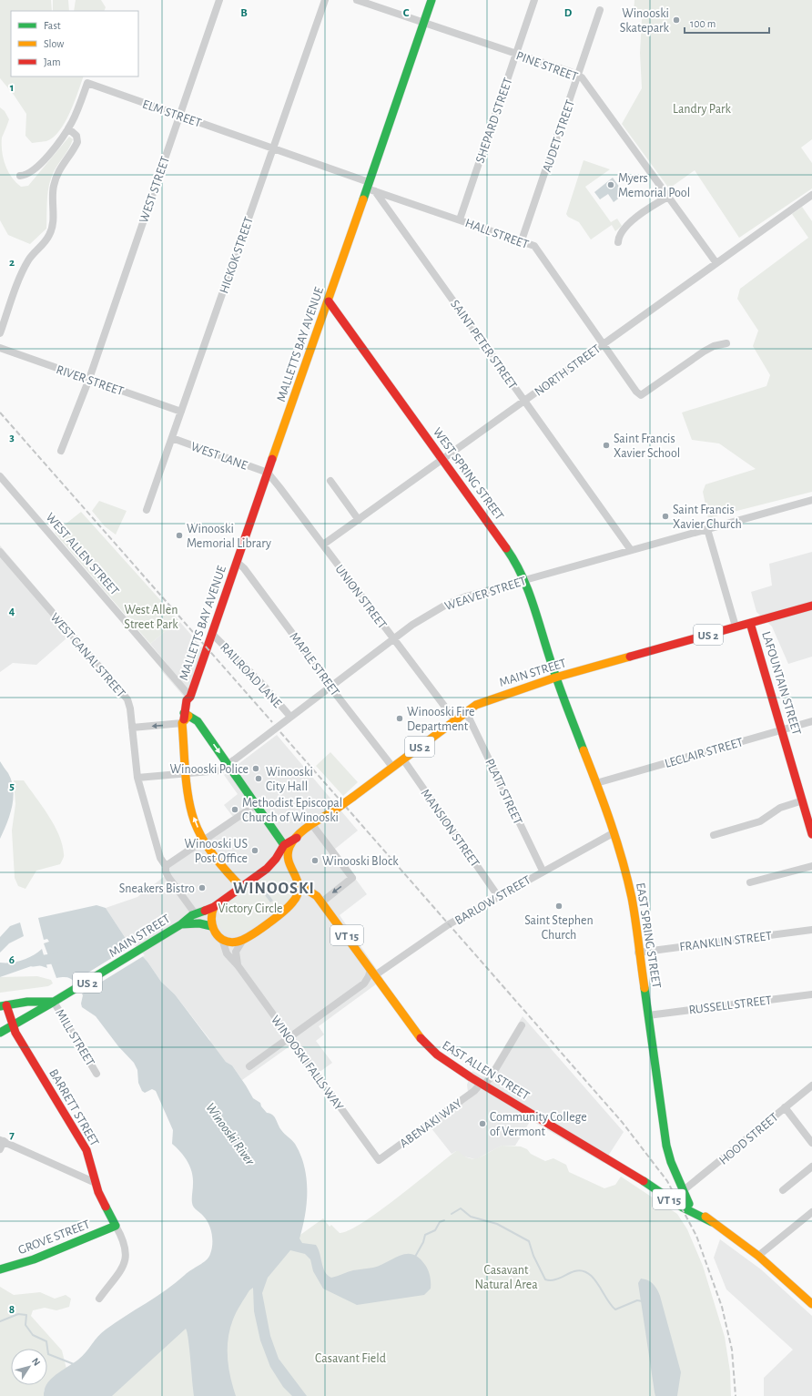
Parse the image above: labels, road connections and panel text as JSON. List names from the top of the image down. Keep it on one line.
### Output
{"streets":{"street":["PINE STREET","ELM STREET","SHEPARD STREET","AUDET STREET","WEST STREET","HALL STREET","HICKOK STREET","MALLETTS BAY AVENUE","SAINT PETER STREET","NORTH STREET","RIVER STREET","WEST LANE","WEST SPRING STREET","WEST ALLEN STREET","WEAVER STREET","UNION STREET","US 2","WEST CANAL STREET","MAPLE STREET","MAIN STREET","RAILROAD LANE","LAFOUNTAIN STREET","LECLAIR STREET","PLATT STREET","MANSION STREET","BARLOW STREET","VT 15","EAST SPRING STREET","FRANKLIN STREET","RUSSELL STREET","MILL STREET","WINOOSKI FALLS WAY","EAST ALLEN STREET","BARRETT STREET","ABENAKI WAY","HOOD STREET","GROVE STREET"]},"crossings":[["PINE STREET","SHEPARD STREET"],["PINE STREET","AUDET STREET"],["PINE STREET","MALLETTS BAY AVENUE"],["PINE STREET","NORTH STREET"],["ELM STREET","WEST STREET"],["ELM STREET","HALL STREET"],["ELM STREET","HICKOK STREET"],["ELM STREET","MALLETTS BAY AVENUE"],["ELM STREET","SAINT PETER STREET"],["SHEPARD STREET","HALL STREET"],["AUDET STREET","HALL STREET"],["WEST STREET","RIVER STREET"],["HALL STREET","MALLETTS BAY AVENUE"],["HALL STREET","SAINT PETER STREET"],["HALL STREET","NORTH STREET"],["HICKOK STREET","RIVER STREET"],["HICKOK STREET","WEST LANE"],["MALLETTS BAY AVENUE","SAINT PETER STREET"],["MALLETTS BAY AVENUE","WEST LANE"],["MALLETTS BAY AVENUE","WEST SPRING STREET"],["MALLETTS BAY AVENUE","WEST ALLEN STREET"],["MALLETTS BAY AVENUE","WEAVER STREET"],["MALLETTS BAY AVENUE","UNION STREET"],["MALLETTS BAY AVENUE","MAPLE STREET"],["MALLETTS BAY AVENUE","MAIN STREET"],["MALLETTS BAY AVENUE","RAILROAD LANE"],["SAINT PETER STREET","NORTH STREET"],["SAINT PETER STREET","WEAVER STREET"],["NORTH STREET","WEST SPRING STREET"],["NORTH STREET","UNION STREET"],["WEST LANE","UNION STREET"],["WEST SPRING STREET","WEAVER STREET"],["WEST SPRING STREET","MAIN STREET"],["WEST SPRING STREET","EAST SPRING STREET"],["WEAVER STREET","UNION STREET"],["WEAVER STREET","WEST CANAL STREET"],["WEAVER STREET","MAPLE STREET"],["WEAVER STREET","RAILROAD LANE"],["UNION STREET","MAIN STREET"],["US 2","MAIN STREET"],["US 2","MILL STREET"],["US 2","BARRETT STREET"],["WEST CANAL STREET","MAIN STREET"],["MAPLE STREET","MAIN STREET"],["MAIN STREET","LAFOUNTAIN STREET"],["MAIN STREET","PLATT STREET"],["MAIN STREET","MANSION STREET"],["MAIN STREET","EAST SPRING STREET"],["MAIN STREET","MILL STREET"],["MAIN STREET","EAST ALLEN STREET"],["LAFOUNTAIN STREET","LECLAIR STREET"],["LECLAIR STREET","EAST SPRING STREET"],["PLATT STREET","BARLOW STREET"],["MANSION STREET","BARLOW STREET"],["BARLOW STREET","EAST SPRING STREET"],["BARLOW STREET","EAST ALLEN STREET"],["EAST SPRING STREET","FRANKLIN STREET"],["EAST SPRING STREET","RUSSELL STREET"],["EAST SPRING STREET","EAST ALLEN STREET"],["EAST SPRING STREET","HOOD STREET"],["WINOOSKI FALLS WAY","ABENAKI WAY"],["EAST ALLEN STREET","ABENAKI WAY"],["BARRETT STREET","GROVE STREET"]],"districts":["WINOOSKI"],"water":["Winooski River"],"parks":["Landry Park","West Allen Street Park","Victory Circle","Casavant Natural Area","Casavant Field"],"places":["Winooski Skatepark","Myers Memorial Pool","Saint Francis Xavier School","Saint Francis Xavier Church","Winooski Memorial Library","Winooski Fire Department","Winooski Police","Winooski City Hall","Methodist Episcopal Church of Winooski","Winooski US Post Office","Winooski Block","Sneakers Bistro","Saint Stephen Church","Community College of Vermont"],"legend":["Fast","Slow","Jam"],"scale_bar":"100 m","north":"top right","grid":{"columns":["B","C","D"],"rows":["1","2","3","4","5","6","7","8"]}}
